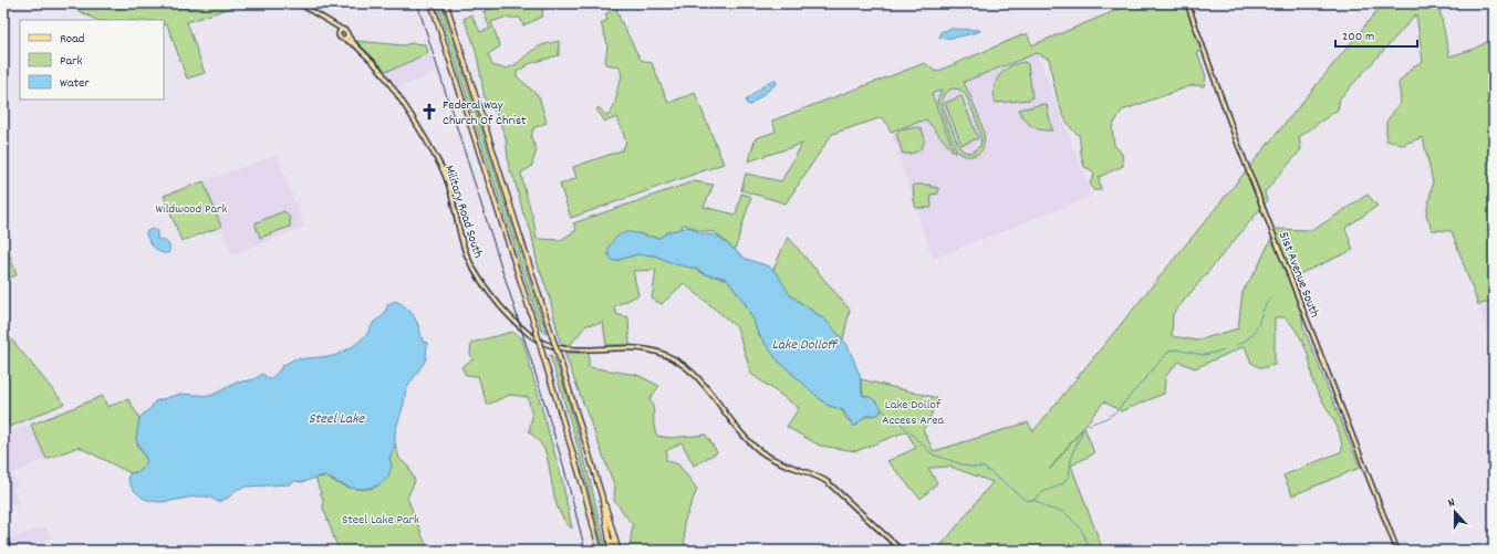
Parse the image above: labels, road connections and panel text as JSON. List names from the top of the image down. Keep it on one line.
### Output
{"streets":{"main road":["Military Road South","51st Avenue South"]},"water":["Lake Dolloff","Steel Lake"],"parks":["Wildwood Park","Lake Dollof Access Area","Steel Lake Park"],"places":{"church":["Federal Way Church Of Christ"]},"legend":["Road","Park","Water"],"scale_bar":"200 m","north":"top"}
